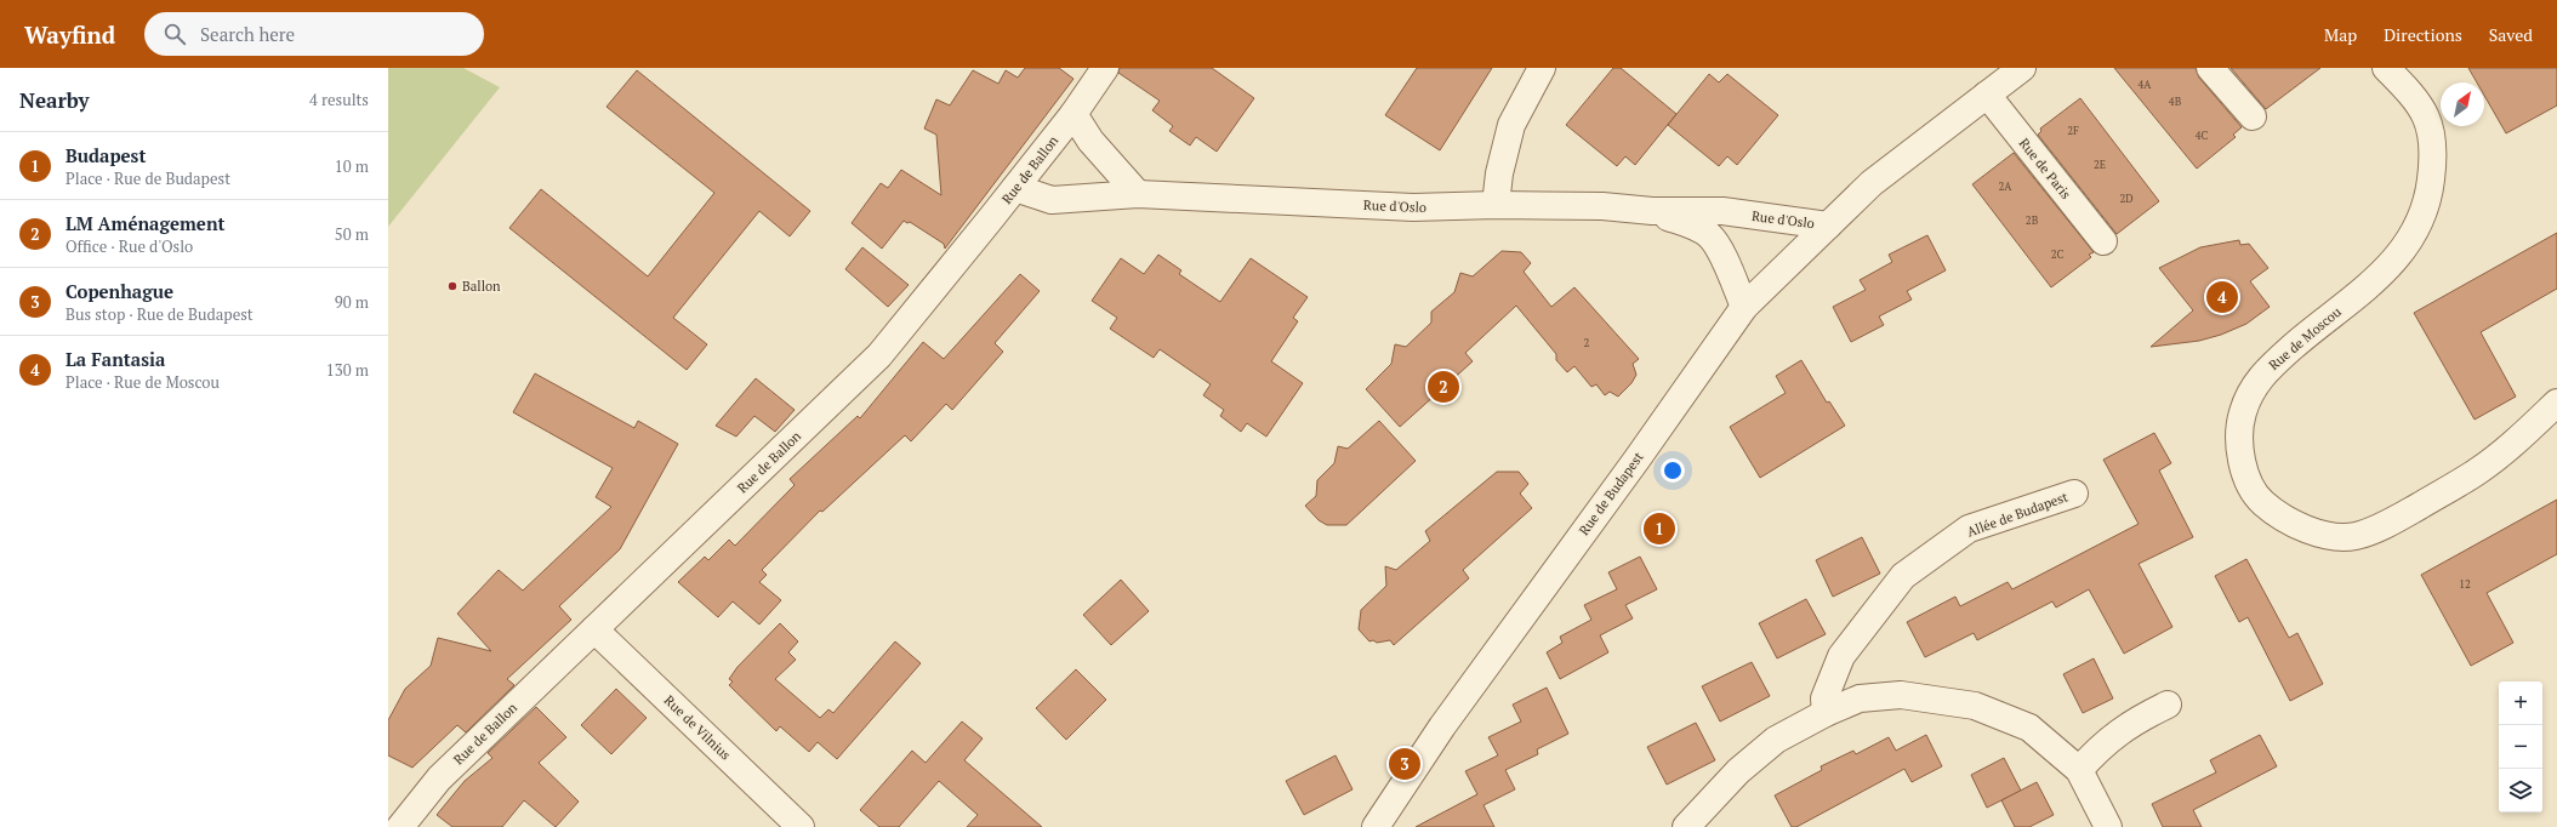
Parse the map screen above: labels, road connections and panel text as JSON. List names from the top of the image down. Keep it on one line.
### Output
{"streets":{"street":["Rue de Paris","Rue de Ballon","Rue d'Oslo","Rue de Moscou","Rue de Budapest","Allée de Budapest","Rue de Vilnius"]},"crossings":[["Rue de Paris","Rue de Budapest"],["Rue de Ballon","Rue d'Oslo"],["Rue de Ballon","Rue de Vilnius"],["Rue d'Oslo","Rue de Budapest"]],"places":["Ballon"],"house_numbers":["4A","4B","2F","4C","2E","2A","2D","2B","2C","2","12"],"north":"top right","page":{"header":"Wayfind","search":"Search here","nav":["Map","Directions","Saved"],"heading":["Nearby","4 results"],"list":[{"mark":"1","name":"Budapest","note":"Place · Rue de Budapest","value":"10 m"},{"mark":"2","name":"LM Aménagement","note":"Office · Rue d'Oslo","value":"50 m"},{"mark":"3","name":"Copenhague","note":"Bus stop · Rue de Budapest","value":"90 m"},{"mark":"4","name":"La Fantasia","note":"Place · Rue de Moscou","value":"130 m"}],"pins":["4","2","1","3"],"map_buttons":["+","−"]}}
